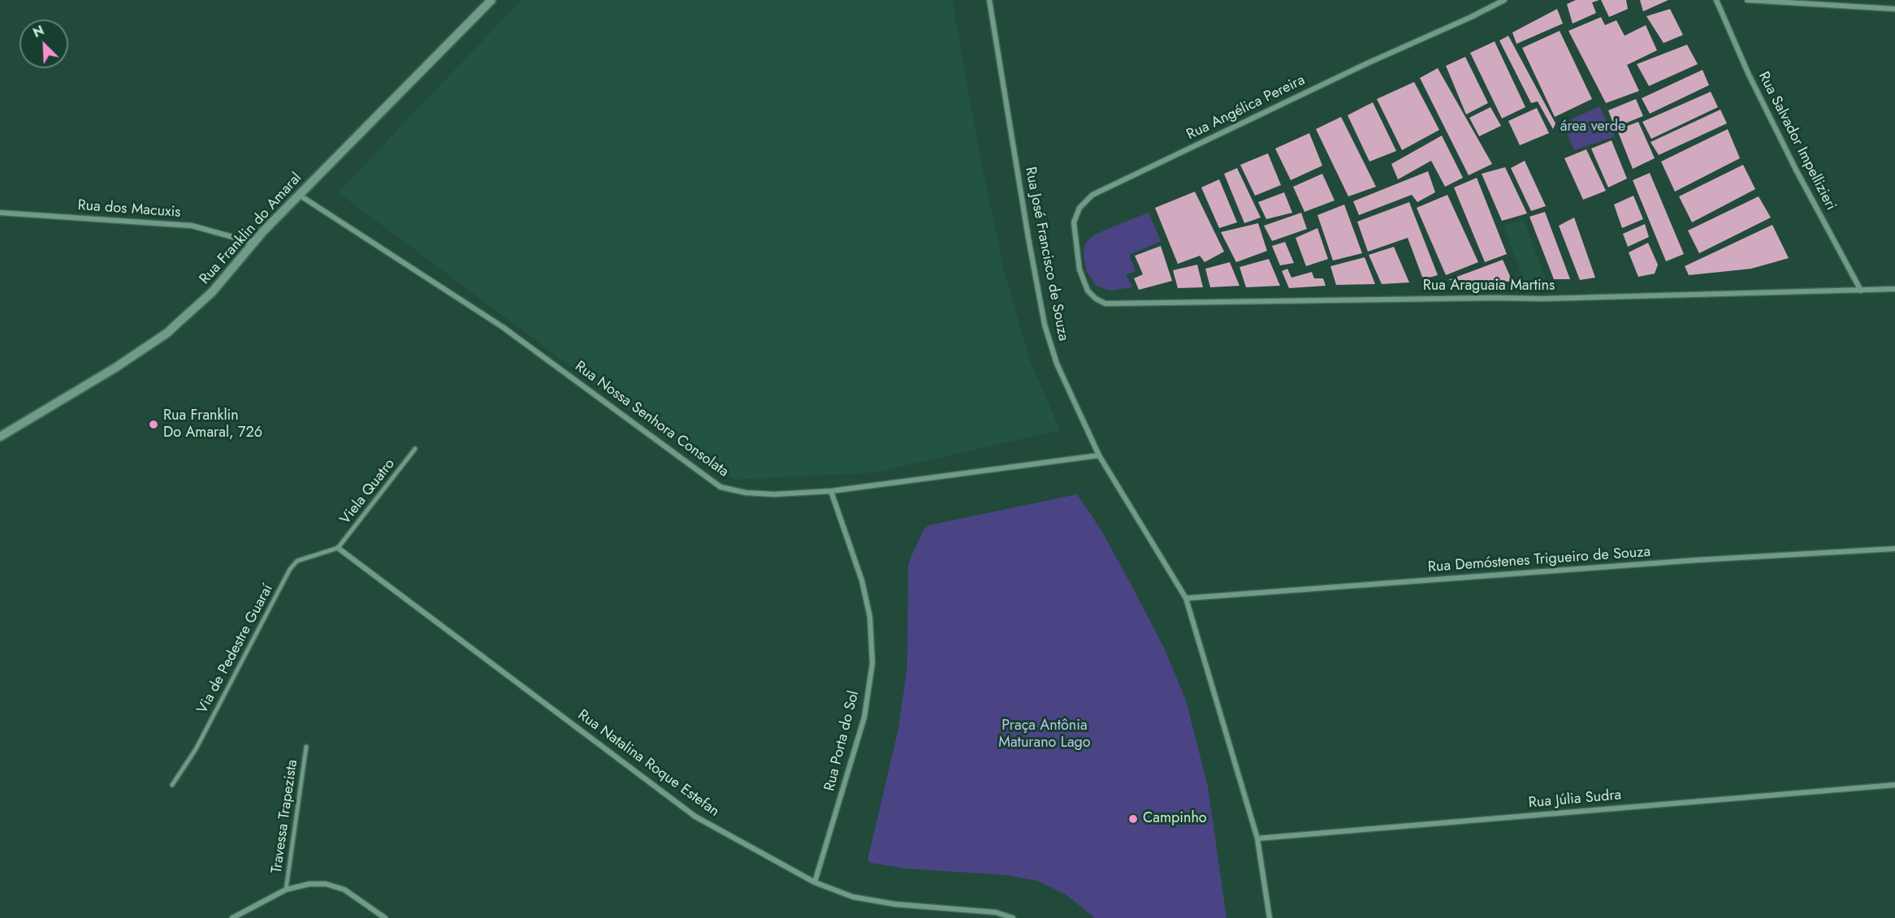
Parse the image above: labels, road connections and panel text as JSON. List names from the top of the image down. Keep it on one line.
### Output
{"streets":{"street":["Rua Angélica Pereira","Rua Salvador Impellizieri","Rua dos Macuxis","Rua Franklin do Amaral","Rua José Francisco de Souza","Rua Araguaia Martins","Rua Nossa Senhora Consolata","Rua Demóstenes Trigueiro de Souza","Rua Porta do Sol","Rua Natalina Roque Estefan","Rua Júlia Sudra"],"lane":["Viela Quatro","Via de Pedestre Guaraí","Travessa Trapezista"]},"crossings":[["Rua Angélica Pereira","Rua Araguaia Martins"],["Rua Salvador Impellizieri","Rua Araguaia Martins"],["Rua dos Macuxis","Rua Franklin do Amaral"],["Rua Franklin do Amaral","Rua Nossa Senhora Consolata"],["Rua José Francisco de Souza","Rua Nossa Senhora Consolata"],["Rua José Francisco de Souza","Rua Demóstenes Trigueiro de Souza"],["Rua Nossa Senhora Consolata","Rua Porta do Sol"],["Viela Quatro","Via de Pedestre Guaraí"],["Viela Quatro","Rua Natalina Roque Estefan"],["Via de Pedestre Guaraí","Rua Natalina Roque Estefan"],["Rua Porta do Sol","Rua Natalina Roque Estefan"]],"parks":["área verde","Praça Antônia Maturano Lago"],"places":["Rua Franklin Do Amaral, 726","Campinho"],"north":"top left"}
